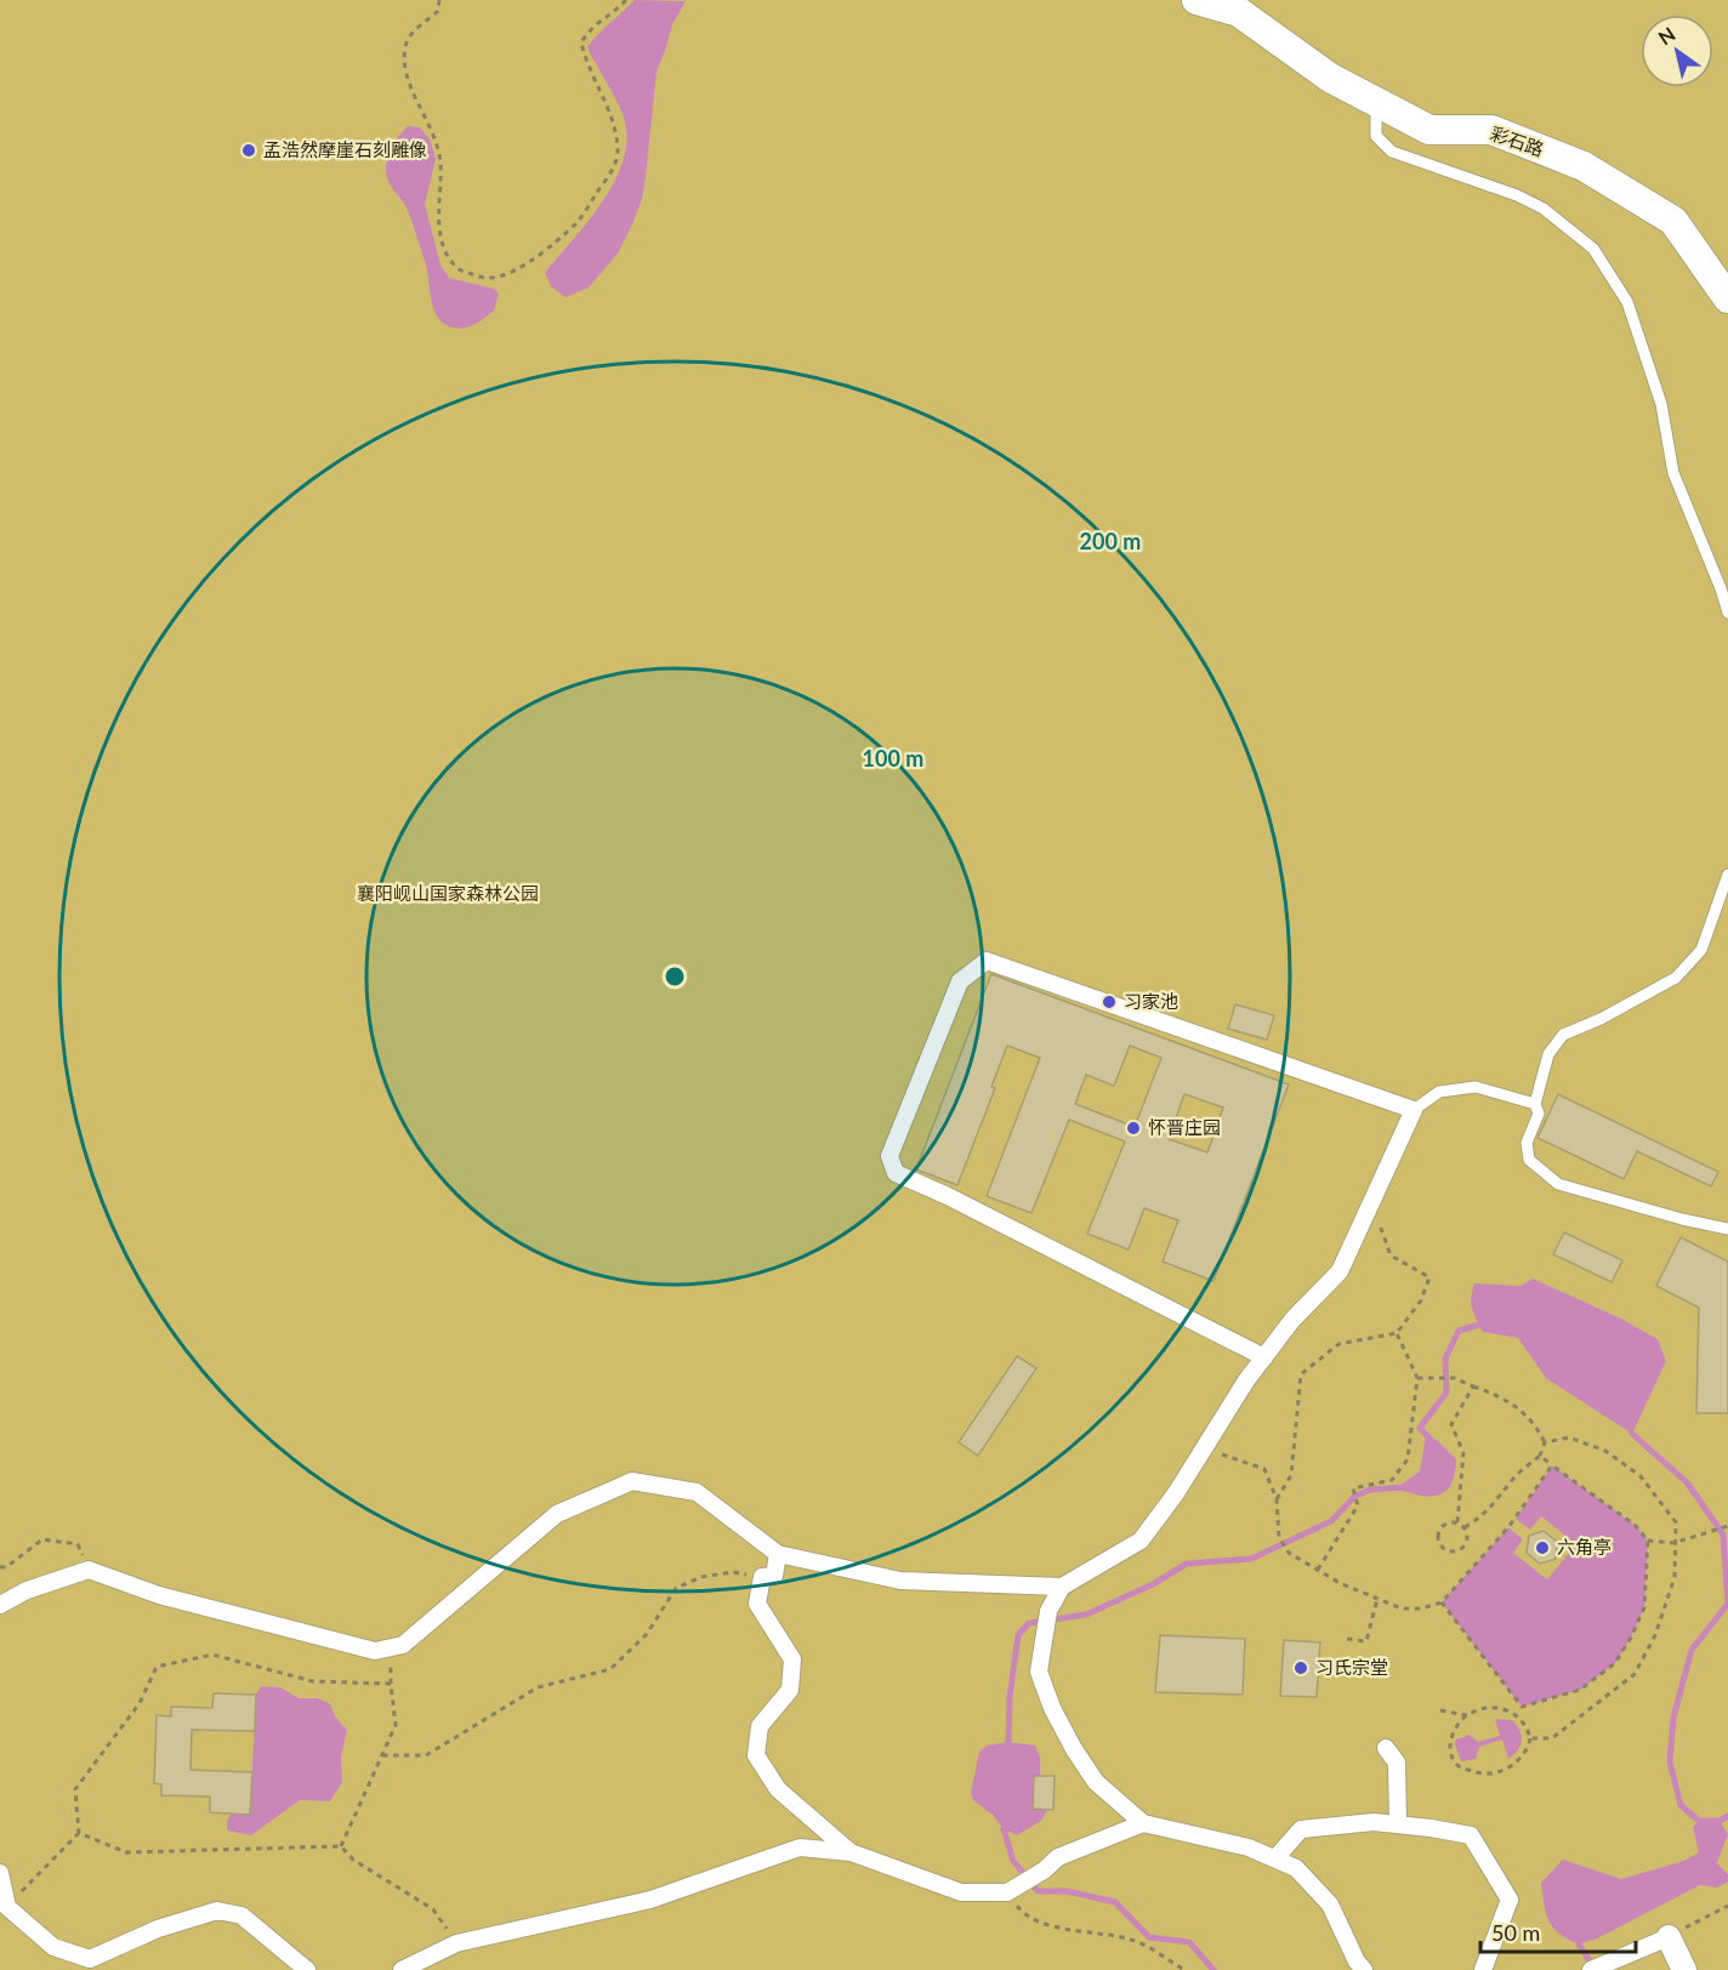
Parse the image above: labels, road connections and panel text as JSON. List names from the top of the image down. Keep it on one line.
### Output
{"streets":{"street":["彩石路"]},"parks":["襄阳岘山国家森林公园"],"places":["孟浩然摩崖石刻雕像","习家池","怀晋庄园","六角亭","习氏宗堂"],"scale_bar":"50 m","north":"top left","rings":["200 m","100 m"]}
